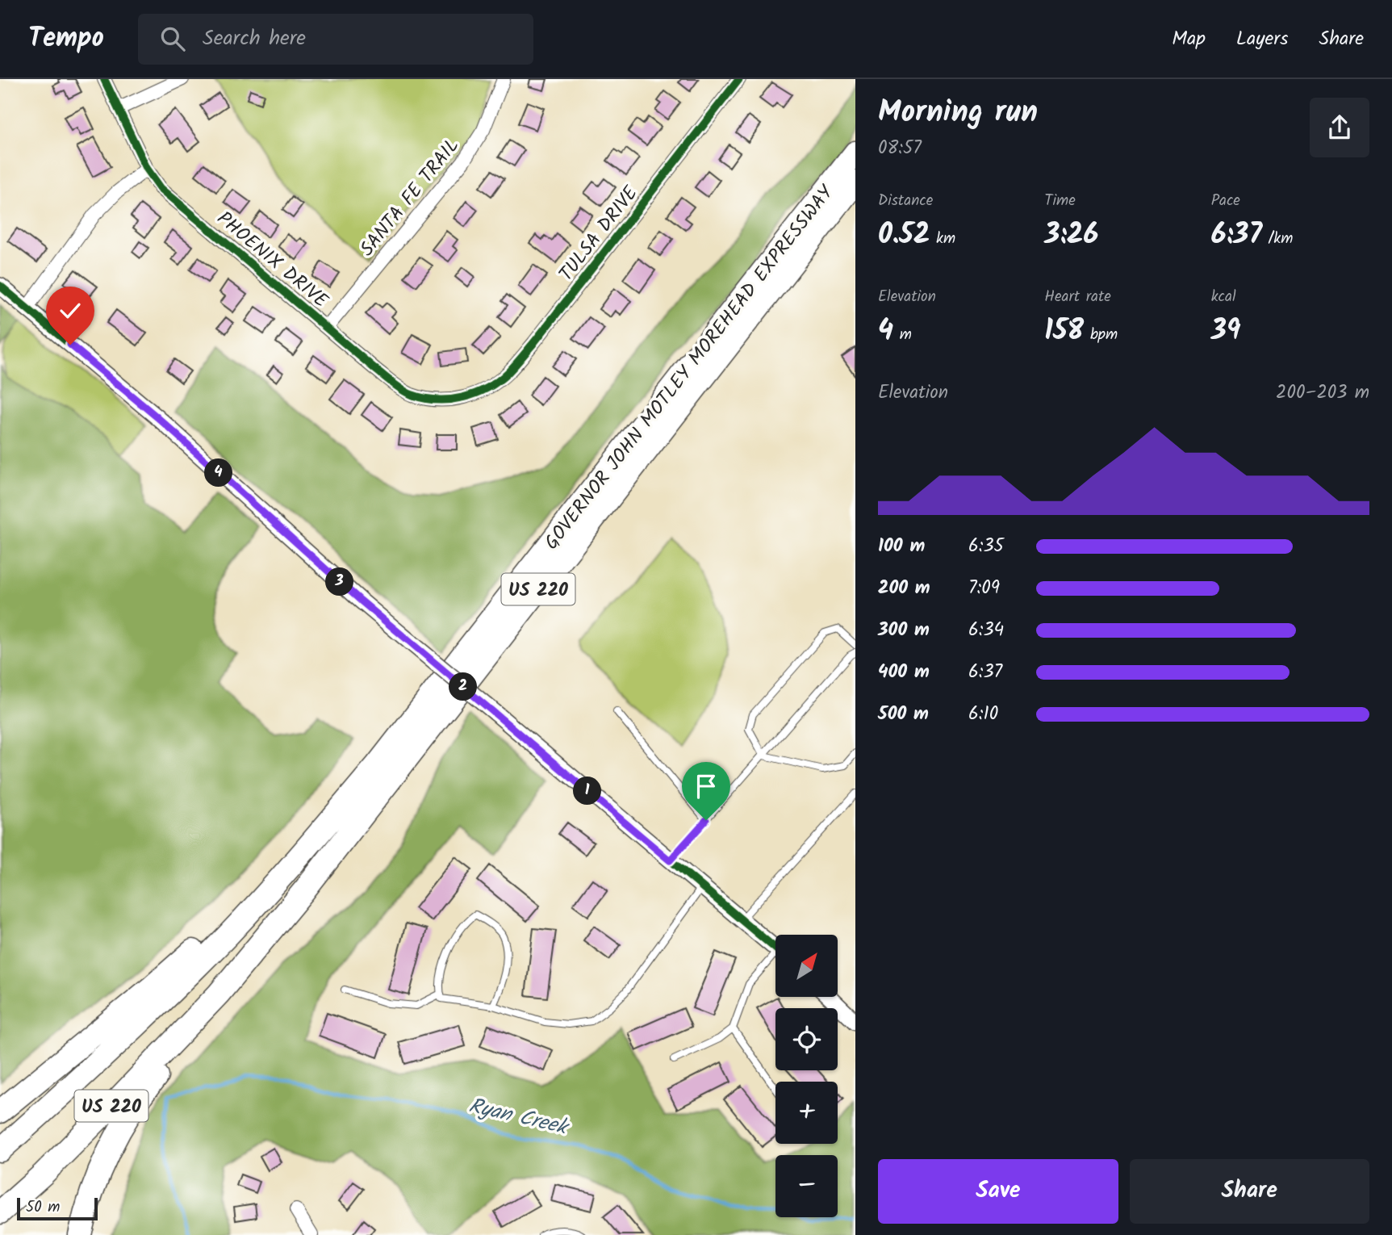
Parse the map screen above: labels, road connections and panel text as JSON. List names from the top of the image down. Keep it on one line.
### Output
{"streets":{"highway":["GOVERNOR JOHN MOTLEY MOREHEAD EXPRESSWAY","US 220"],"street":["SANTA FE TRAIL","TULSA DRIVE","PHOENIX DRIVE"]},"crossings":[["SANTA FE TRAIL","PHOENIX DRIVE"],["TULSA DRIVE","PHOENIX DRIVE"],["GOVERNOR JOHN MOTLEY MOREHEAD EXPRESSWAY","US 220"]],"water":["Ryan Creek"],"scale_bar":"50 m","north":"top right","page":{"header":"Tempo","search":"Search here","nav":["Map","Layers","Share"],"heading":["Morning run","08:57"],"stats":[["Distance","0.52 km"],["Time","3:26"],["Pace","6:37 /km"],["Elevation","4 m"],["Heart rate","158 bpm"],["kcal","39"]],"chart":["Elevation","200–203 m"],"pins":["4","3","2","1"],"list":[{"name":"100 m","note":"6:35"},{"name":"200 m","note":"7:09"},{"name":"300 m","note":"6:34"},{"name":"400 m","note":"6:37"},{"name":"500 m","note":"6:10"}],"map_buttons":["+","−"],"buttons":["Save","Share"],"scale":"50 m"}}
